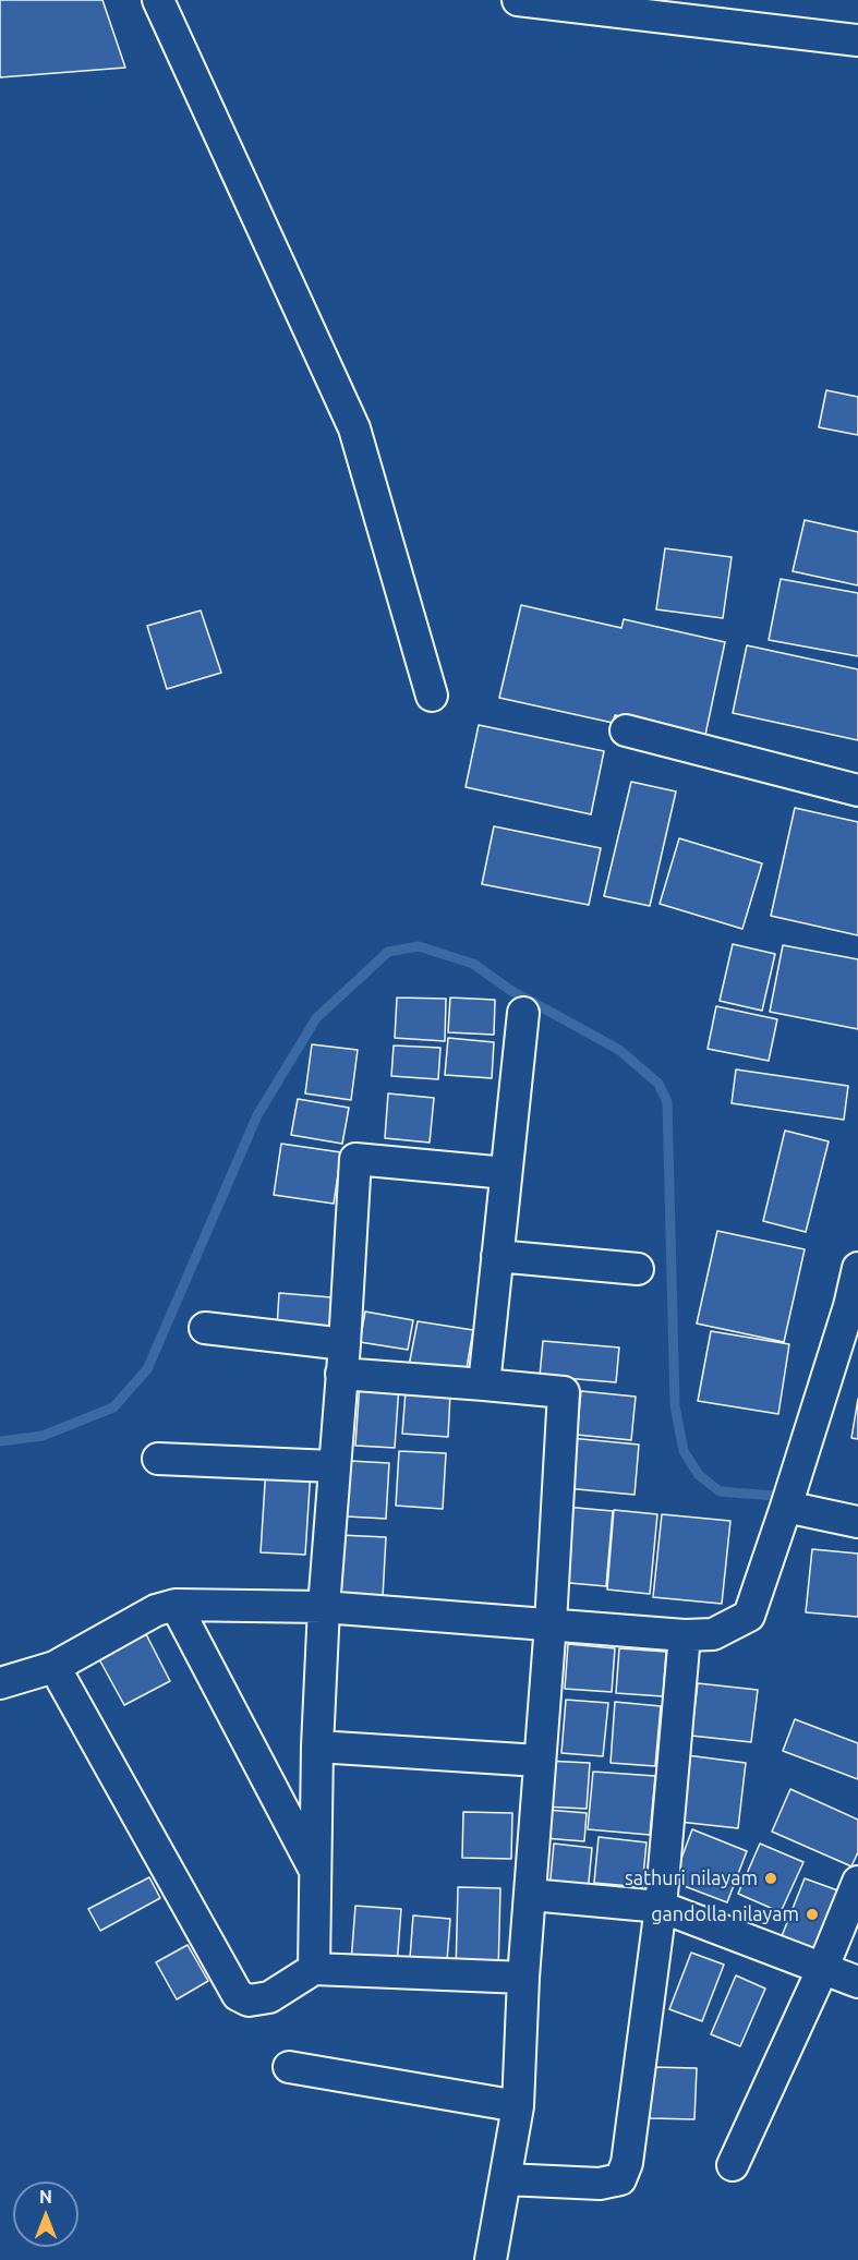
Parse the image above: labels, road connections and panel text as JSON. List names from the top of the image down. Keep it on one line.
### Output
{"places":["sathuri nilayam","gandolla nilayam"],"north":"top"}
